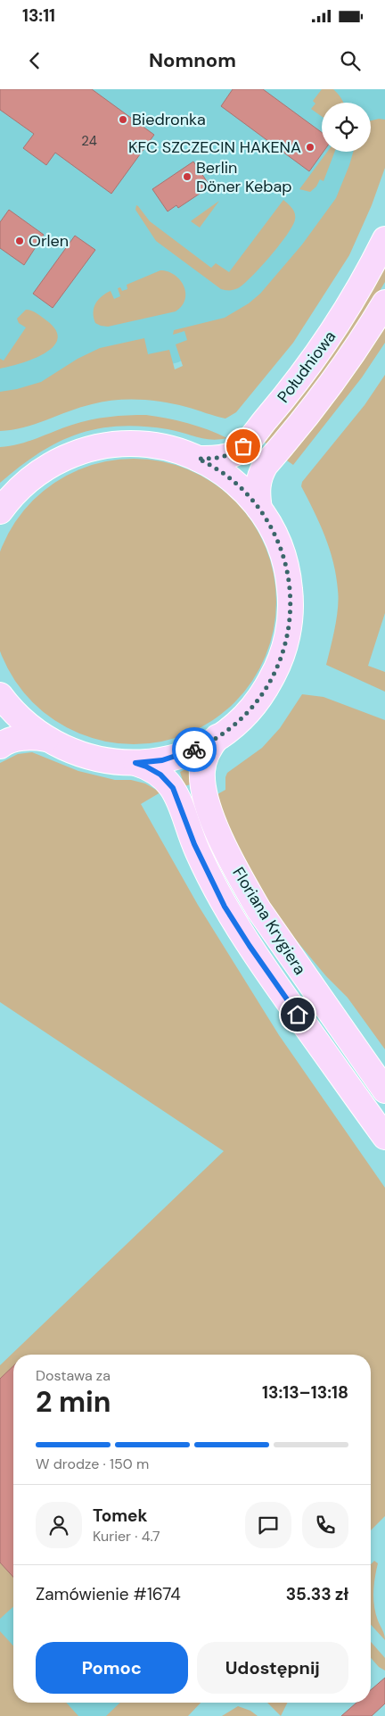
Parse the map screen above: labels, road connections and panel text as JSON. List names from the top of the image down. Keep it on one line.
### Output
{"streets":{"main road":["Południowa","Floriana Krygiera"]},"places":["Biedronka","KFC SZCZECIN HAKENA","Berlin Döner Kebap","Orlen"],"house_numbers":["24"],"page":{"status":"13:11","header":"Nomnom","heading":["2 min","Dostawa za","13:13–13:18"],"panel":["Tomek","Kurier · 4.7","Zamówienie #1674","35.33 zł"],"bar":"W drodze · 150 m","buttons":["Pomoc","Udostępnij"]}}
